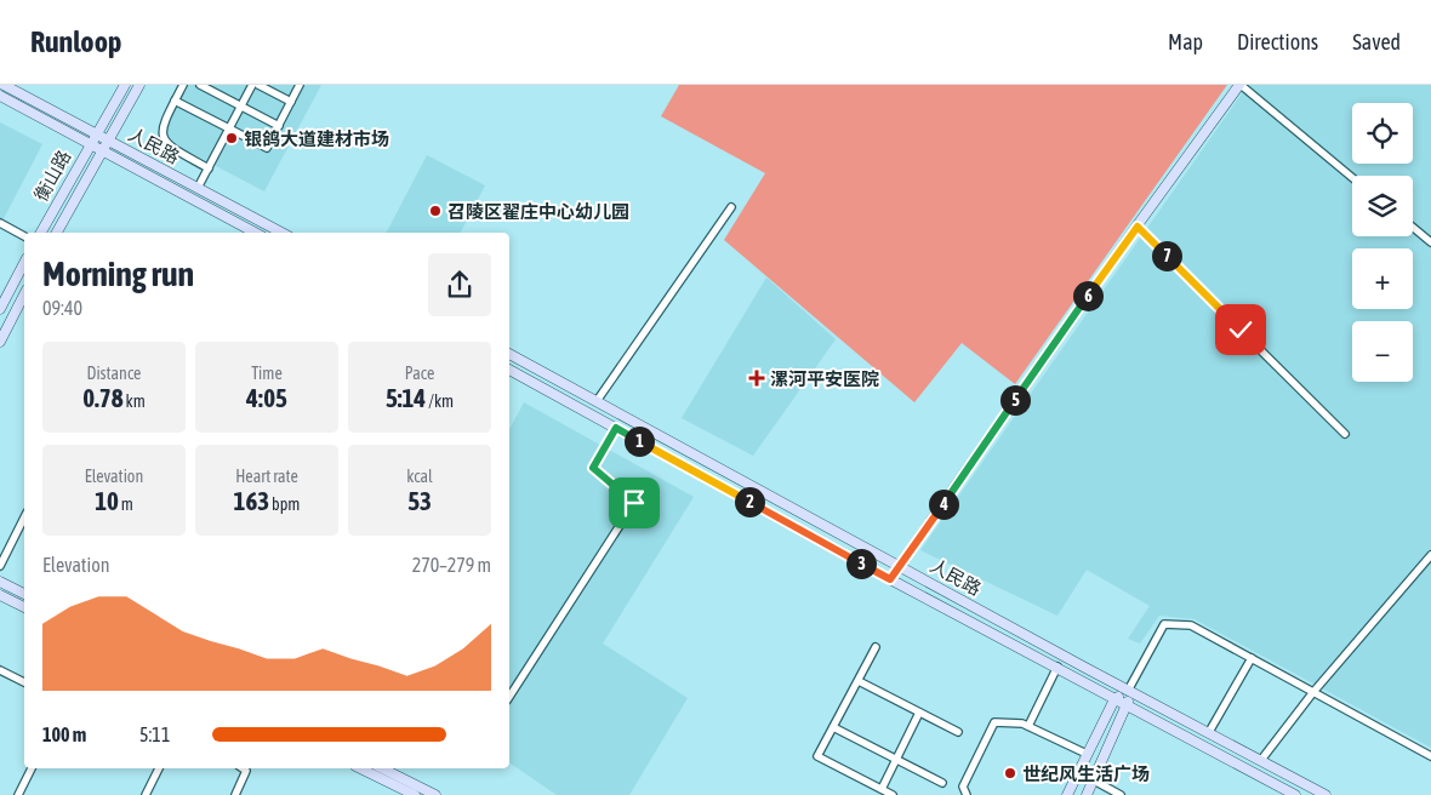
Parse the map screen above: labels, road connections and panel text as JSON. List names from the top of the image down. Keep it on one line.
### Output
{"streets":{"main road":["人民路","衡山路"]},"crossings":[["人民路","衡山路"]],"places":{"other":["银鸽大道建材市场","召陵区翟庄中心幼儿园","世纪风生活广场"],"health":["漯河平安医院"]},"page":{"header":"Runloop","nav":["Map","Directions","Saved"],"map_buttons":["+","−"],"heading":["Morning run","09:40"],"pins":["7","6","5","1","2","4","3"],"stats":[["Distance","0.78 km"],["Time","4:05"],["Pace","5:14 /km"],["Elevation","10 m"],["Heart rate","163 bpm"],["kcal","53"]],"chart":["Elevation","270–279 m"],"list":[{"name":"100 m","note":"5:11"}]}}
